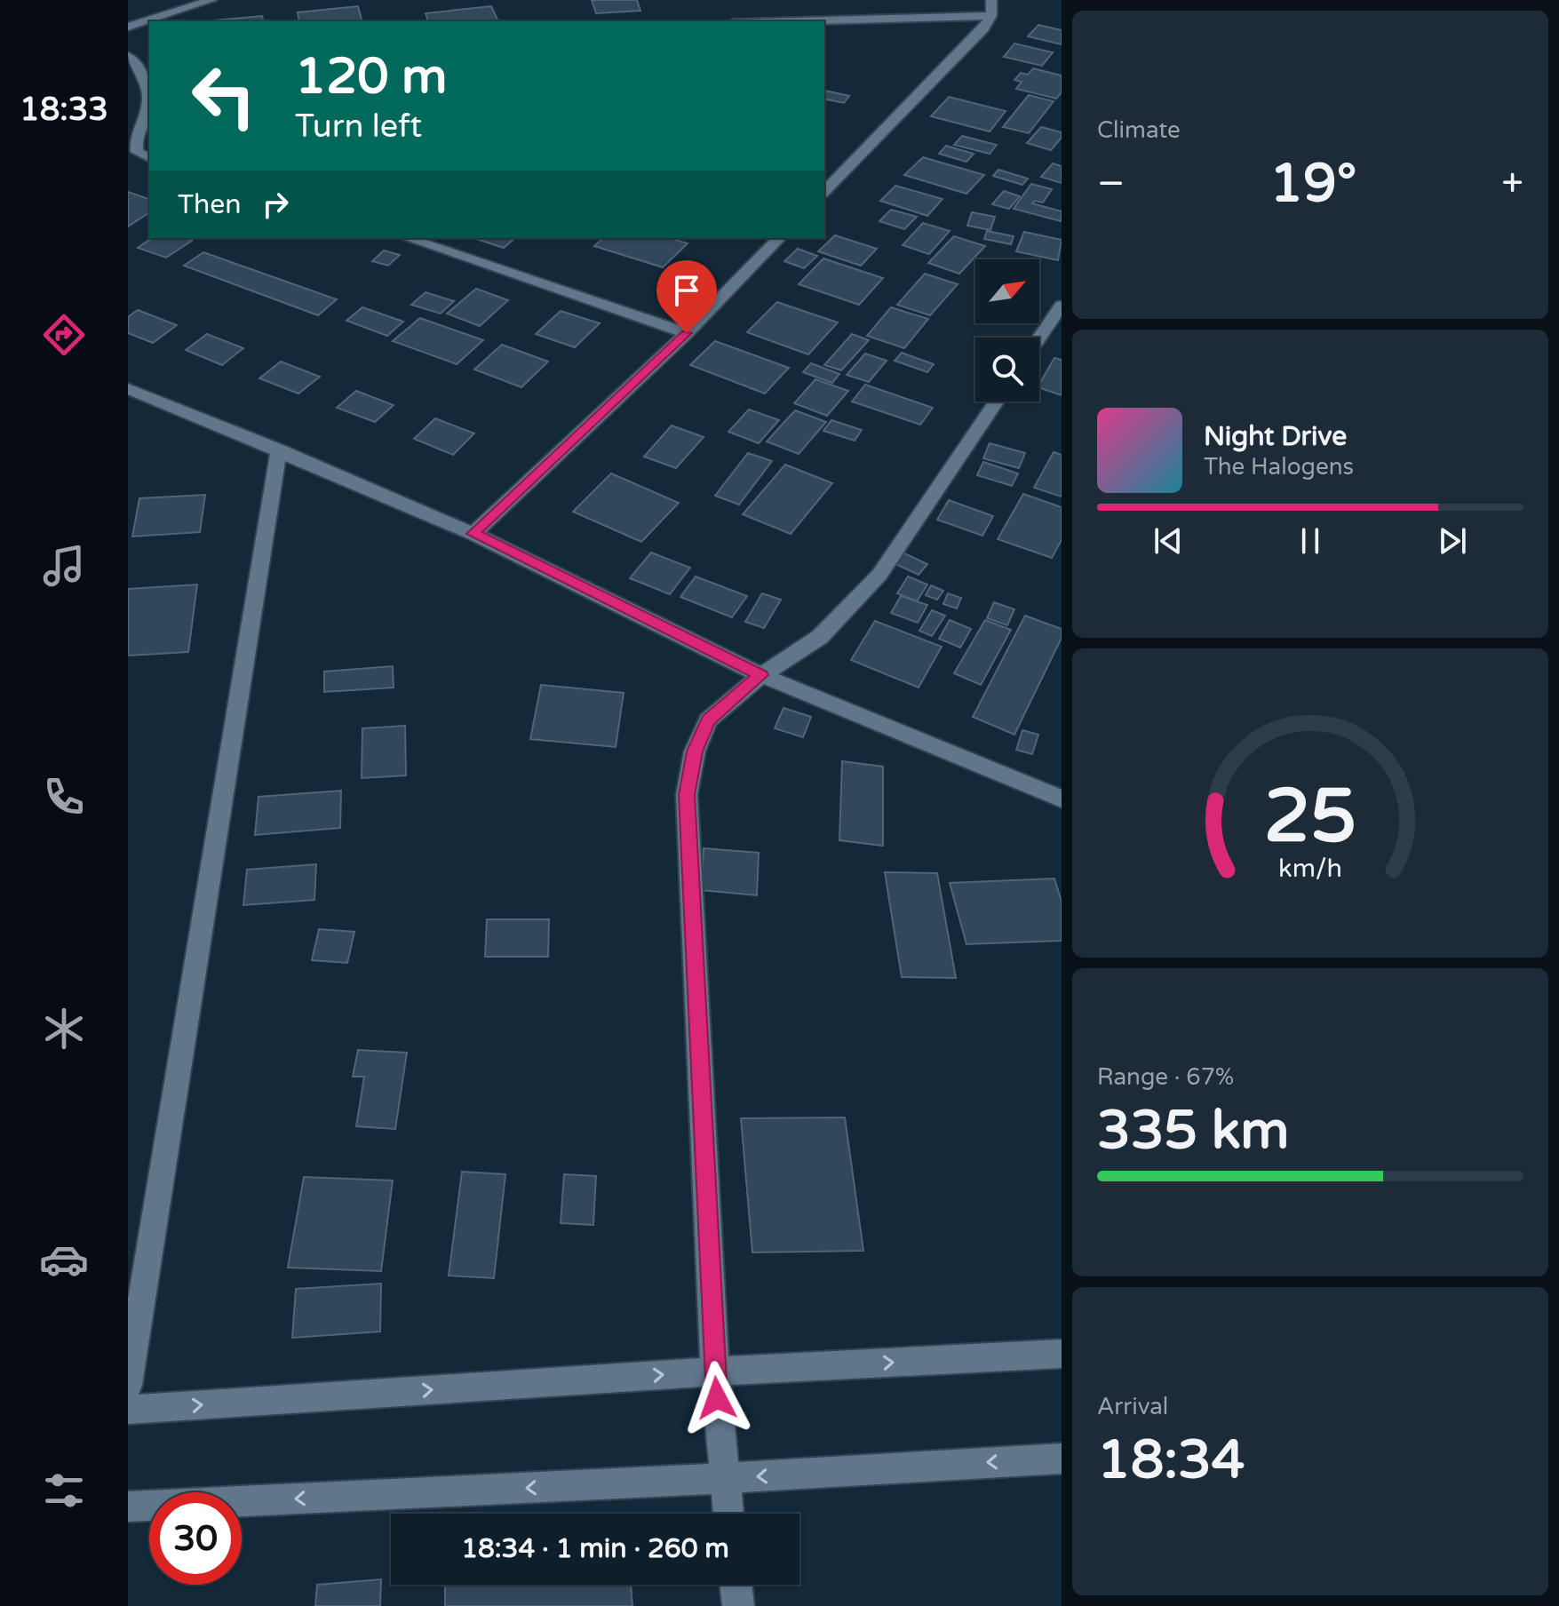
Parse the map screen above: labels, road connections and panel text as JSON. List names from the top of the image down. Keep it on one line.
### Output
{"north":"top right","page":{"tabs":"18:33","tile":["Climate",["Range · 67%","335 km"],["Arrival","18:34"]],"turn":["120 m","Turn left"],"heat":["−","19°","+"],"then":"Then","song":["Night Drive","The Halogens"],"limit":"30","trip":"18:34 · 1 min · 260 m","gauge":["25","km/h"]}}
